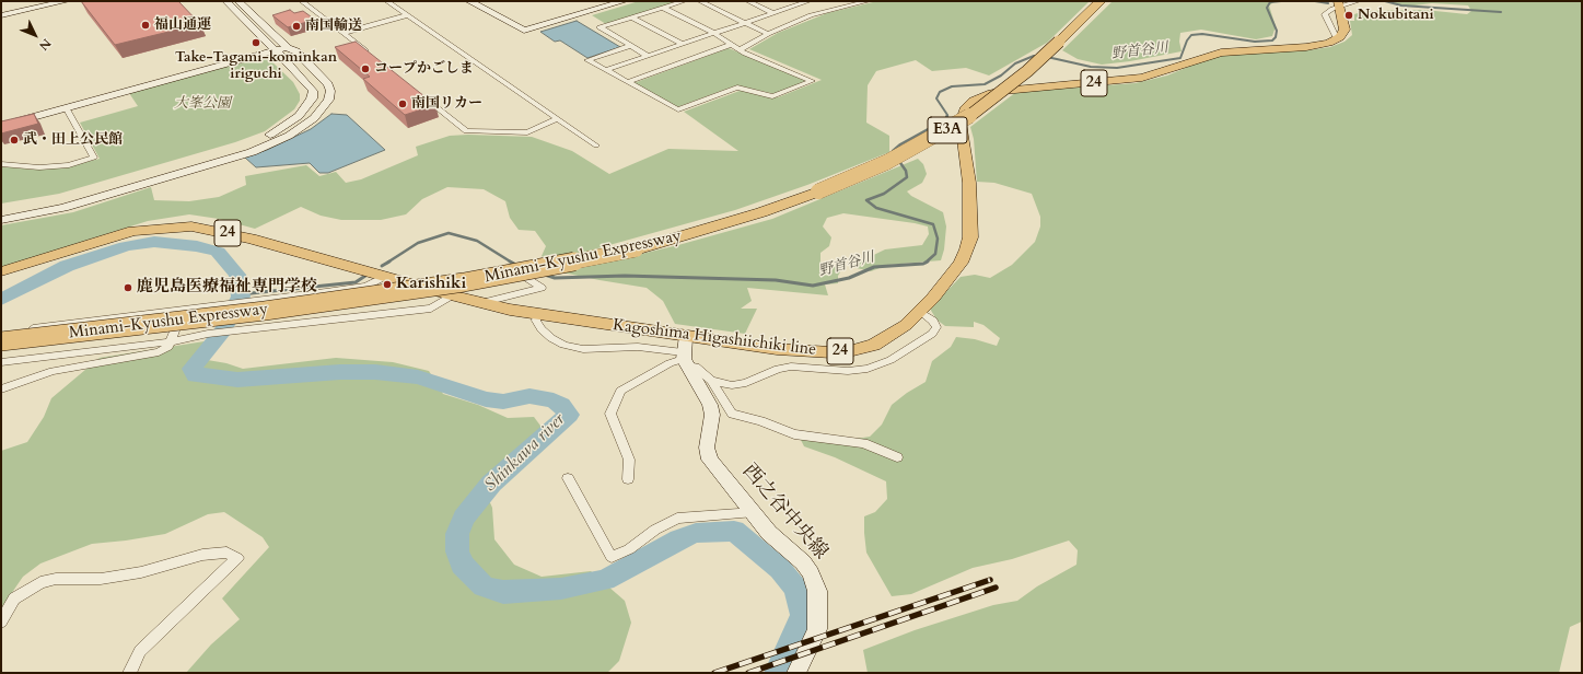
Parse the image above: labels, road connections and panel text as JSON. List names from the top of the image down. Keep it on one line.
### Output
{"streets":{"highway":["E3A","Minami-Kyushu Expressway"],"main road":["24","Kagoshima Higashiichiki line"],"street":["西之谷中央線"]},"water":["野首谷川","Shinkawa river"],"parks":["大峯公園"],"places":["Nokubitani","福山通運","南国輸送","Take-Tagami-kominkan iriguchi","コープかごしま","南国リカー","武・田上公民館","Karishiki","鹿児島医療福祉専門学校"],"north":"bottom right"}
